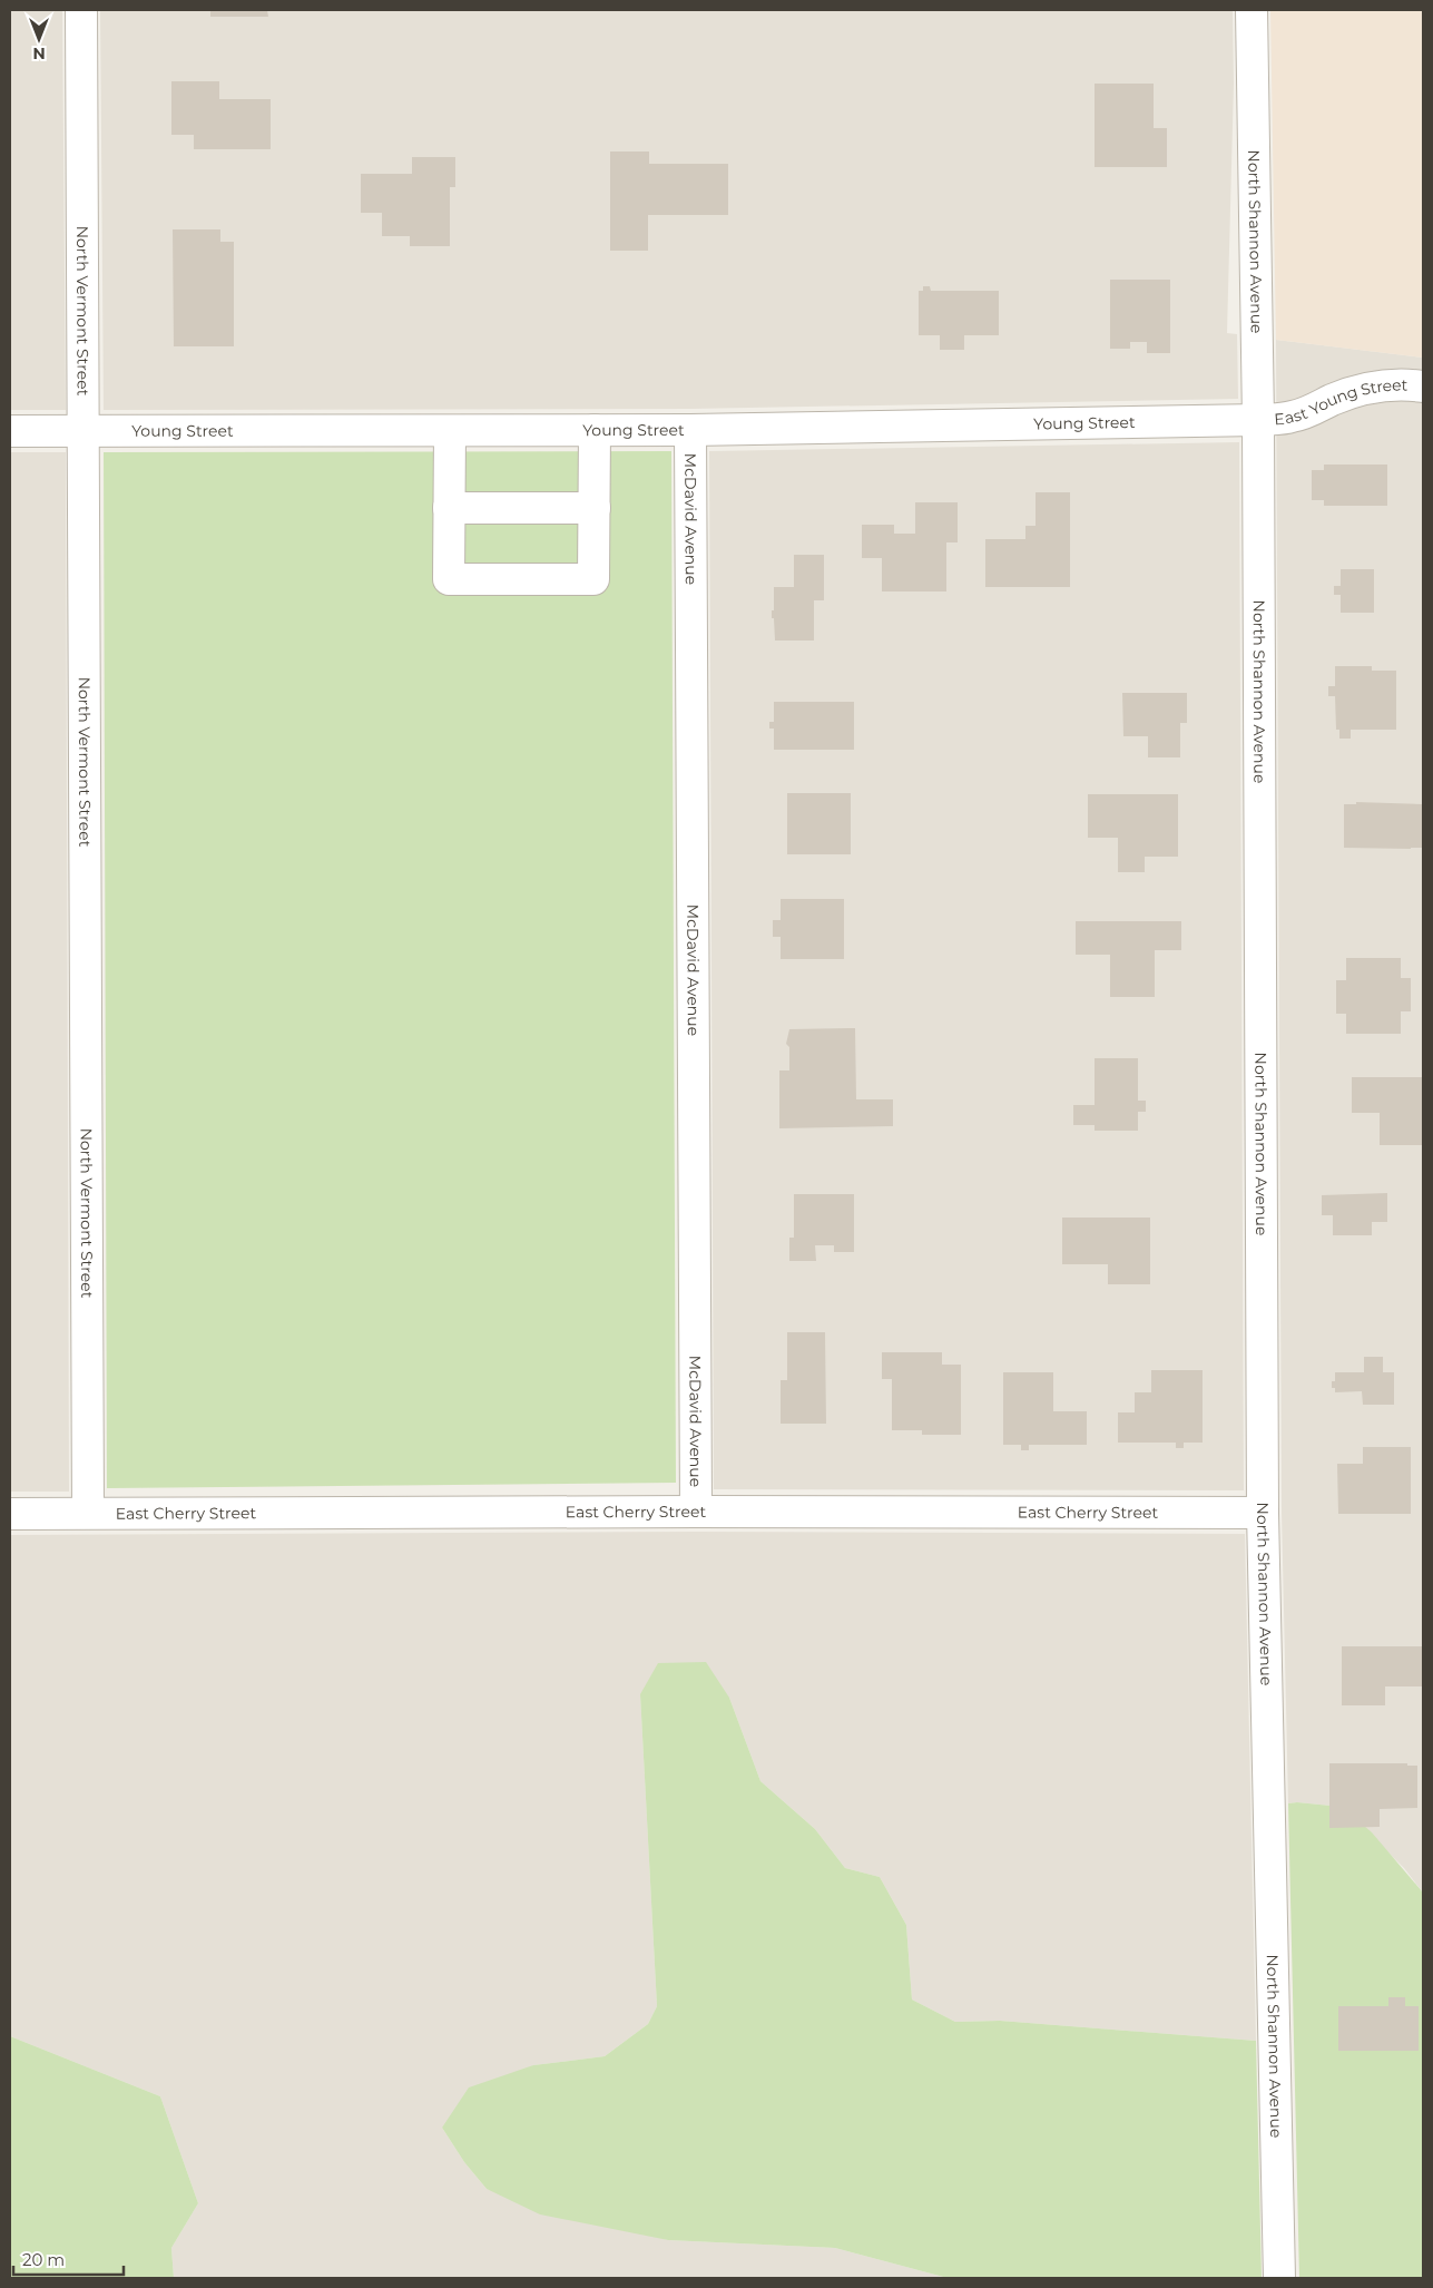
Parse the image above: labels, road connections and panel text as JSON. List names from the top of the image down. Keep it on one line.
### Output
{"streets":{"street":["North Shannon Avenue","North Vermont Street","East Young Street","Young Street","McDavid Avenue","East Cherry Street"]},"crossings":[["North Shannon Avenue","East Young Street"],["North Shannon Avenue","Young Street"],["North Shannon Avenue","East Cherry Street"],["North Vermont Street","Young Street"],["North Vermont Street","East Cherry Street"],["East Young Street","Young Street"],["Young Street","McDavid Avenue"],["McDavid Avenue","East Cherry Street"]],"scale_bar":"20 m","north":"bottom"}
